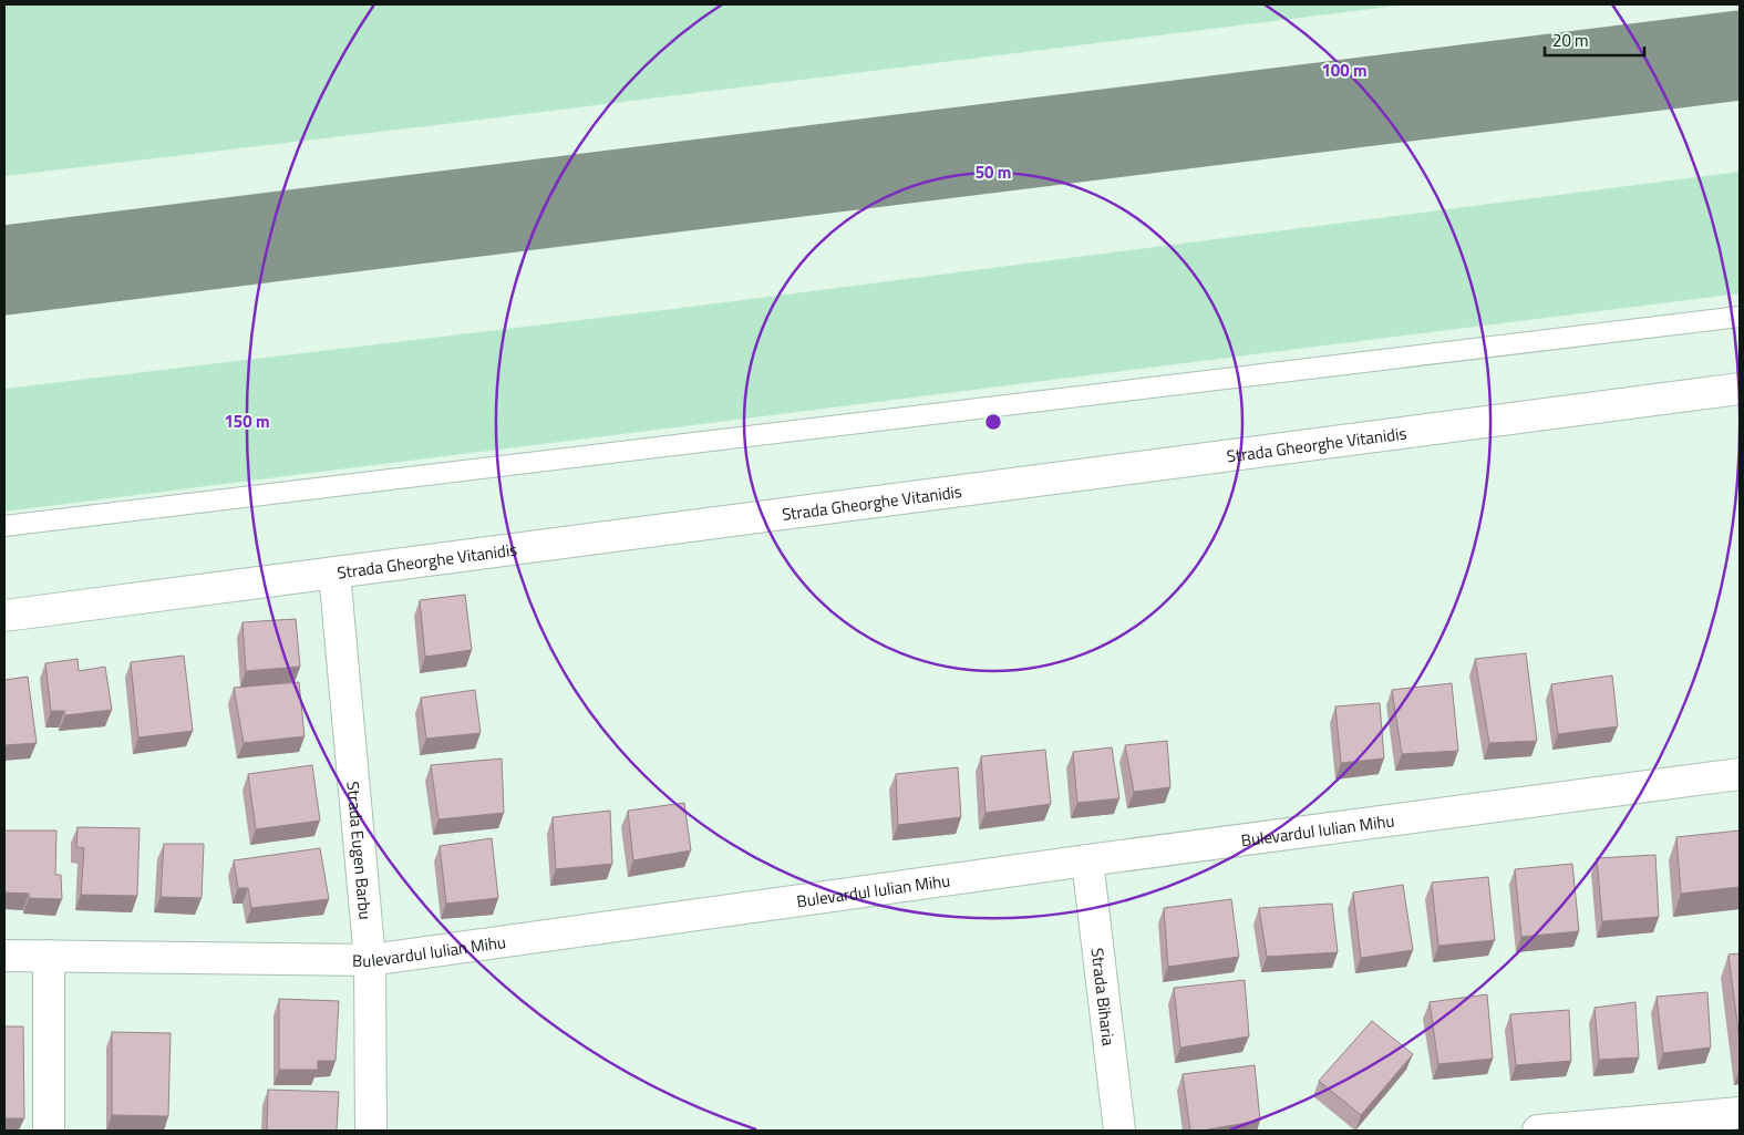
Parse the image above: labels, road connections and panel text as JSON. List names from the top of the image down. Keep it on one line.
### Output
{"streets":{"street":["Strada Gheorghe Vitanidis","Bulevardul Iulian Mihu","Strada Eugen Barbu","Strada Biharia"]},"crossings":[["Strada Gheorghe Vitanidis","Strada Eugen Barbu"],["Bulevardul Iulian Mihu","Strada Eugen Barbu"],["Bulevardul Iulian Mihu","Strada Biharia"]],"scale_bar":"20 m","rings":["100 m","50 m","150 m"]}
